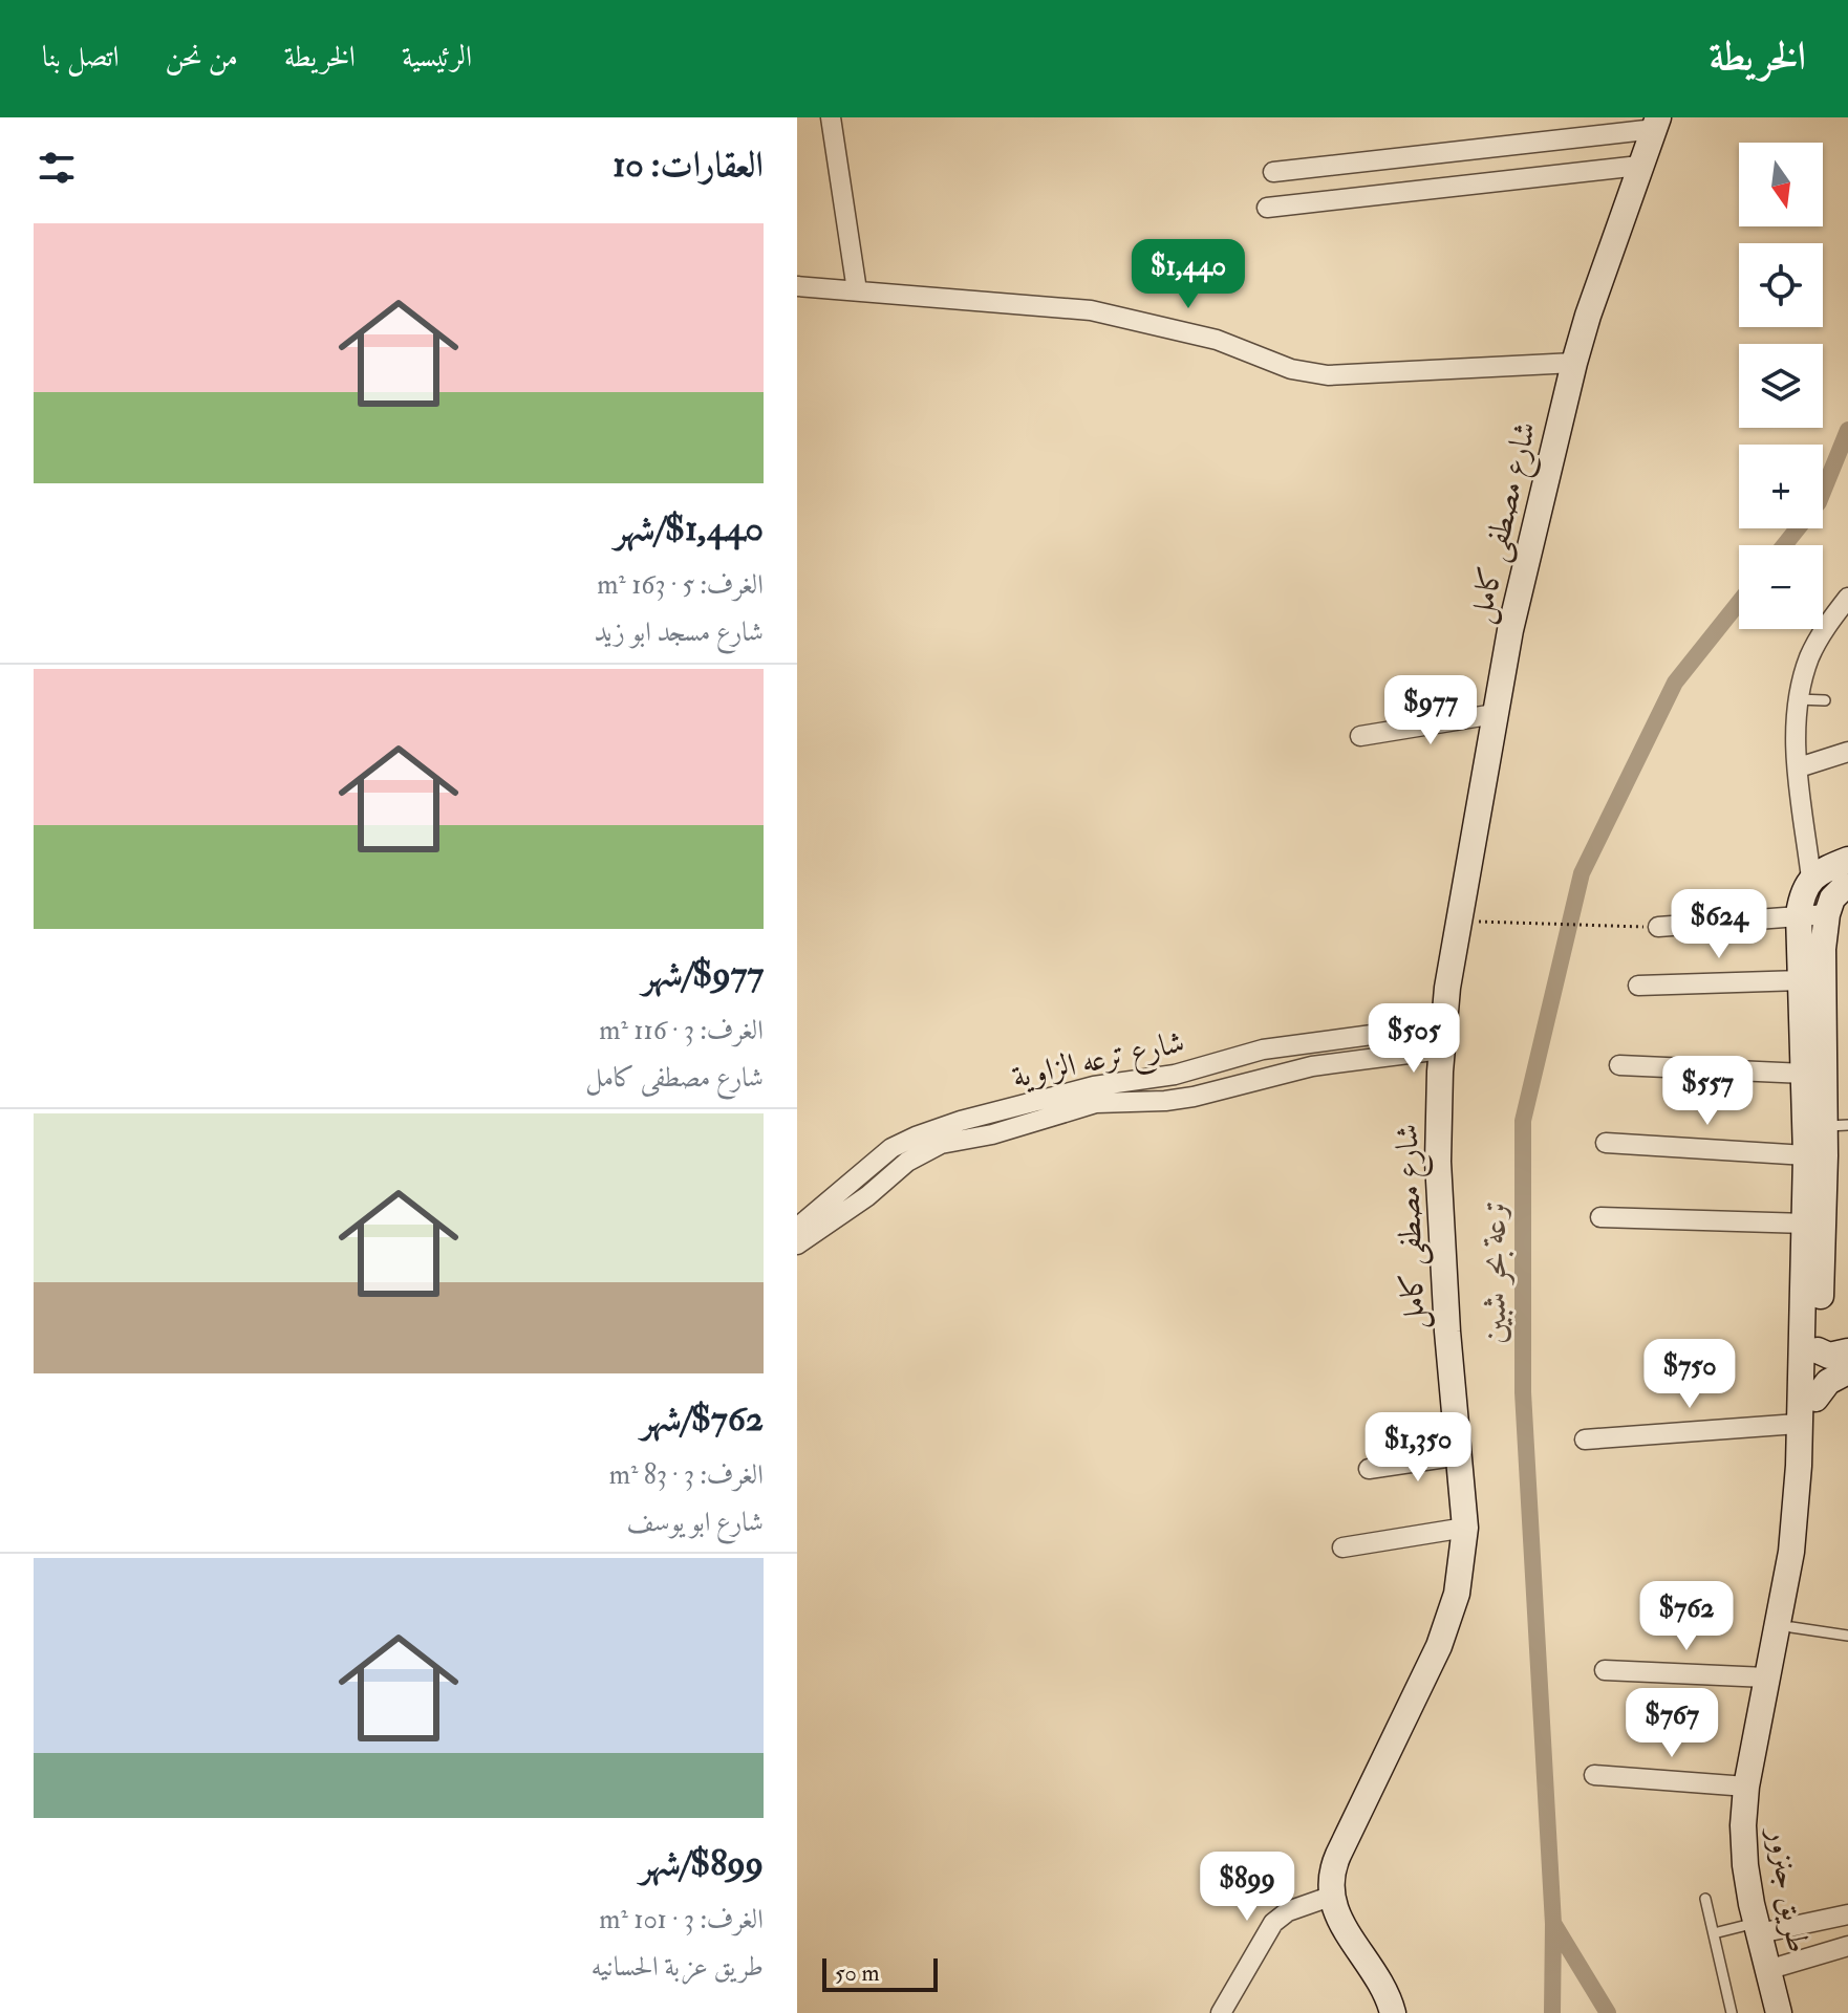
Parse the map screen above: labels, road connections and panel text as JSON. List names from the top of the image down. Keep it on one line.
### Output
{"streets":{"main road":["شارع مصطفى كامل","طريق جنزور"],"street":["شارع ترعه الزاوية"]},"crossings":[["شارع مصطفى كامل","شارع ترعه الزاوية"]],"water":["ترعة بحر شبين"],"scale_bar":"50 m","north":"bottom","page":{"header":"الخريطة","nav":["الرئيسية","الخريطة","من نحن","اتصل بنا"],"heading":"العقارات: 10","map_buttons":["+","−"],"list":[{"name":"$1,440/شهر","note":"الغرف: 5 · 163 m² · شارع مسجد ابو زيد"},{"name":"$977/شهر","note":"الغرف: 3 · 116 m² · شارع مصطفى كامل"},{"name":"$762/شهر","note":"الغرف: 3 · 83 m² · شارع ابو يوسف"},{"name":"$899/شهر","note":"الغرف: 3 · 101 m² · طريق عزبة الحسانيه"}],"price":["$1,440","$977","$624","$505","$557","$750","$1,350","$762","$767","$899"],"scale":"50 m"}}
